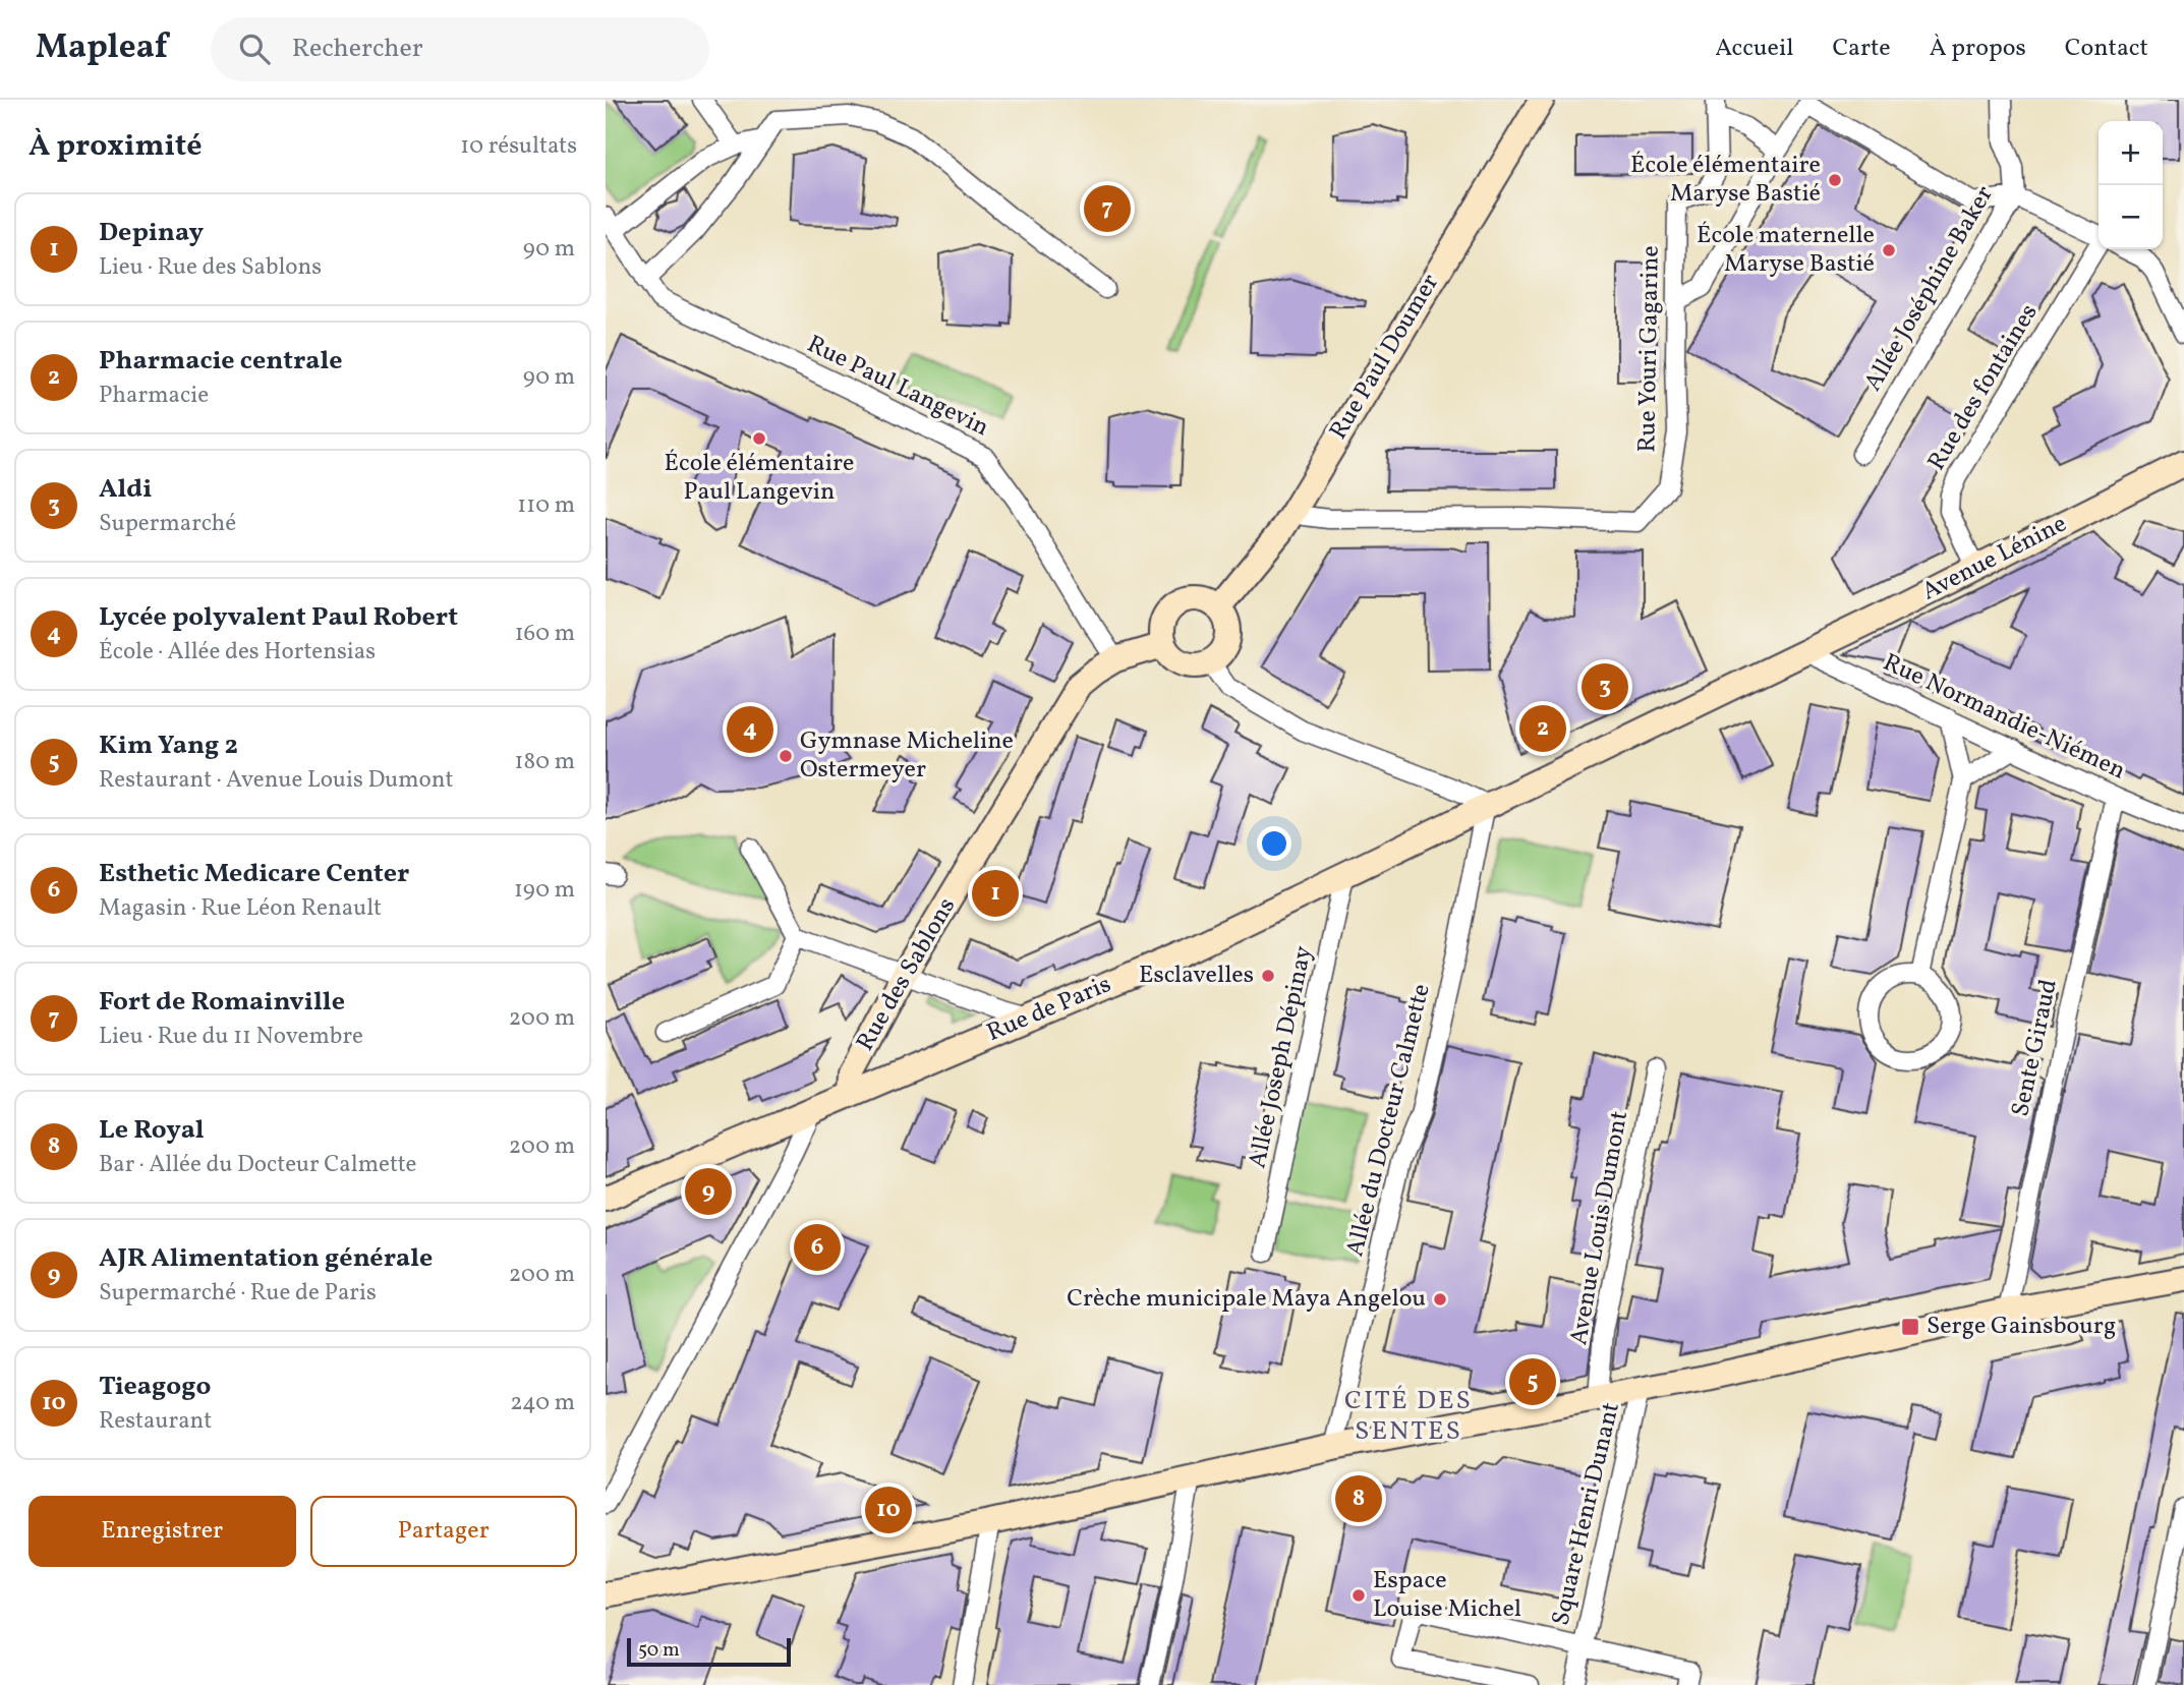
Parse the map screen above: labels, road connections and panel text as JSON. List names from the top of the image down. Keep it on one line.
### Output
{"streets":{"street":["Allée Joséphine Baker","Rue Youri Gagarine","Rue Paul Doumer","Rue Paul Langevin","Rue des fontaines","Avenue Lénine","Rue Normandie-Niémen","Rue des Sablons","Rue de Paris","Sente Giraud","Allée Joseph Dépinay","Allée du Docteur Calmette","Avenue Louis Dumont","Square Henri Dunant"]},"crossings":[["Rue Youri Gagarine","Rue Paul Doumer"],["Rue Paul Doumer","Rue des Sablons"],["Rue Paul Langevin","Rue des Sablons"],["Rue des fontaines","Avenue Lénine"],["Avenue Lénine","Rue Normandie-Niémen"],["Avenue Lénine","Rue de Paris"],["Avenue Lénine","Allée du Docteur Calmette"],["Rue Normandie-Niémen","Sente Giraud"],["Rue des Sablons","Rue de Paris"],["Rue de Paris","Allée Joseph Dépinay"],["Rue de Paris","Allée du Docteur Calmette"]],"districts":["CITÉ DES SENTES"],"places":{"other":["École élémentaire Maryse Bastié","École maternelle Maryse Bastié","École élémentaire Paul Langevin","Gymnase Micheline Ostermeyer","Esclavelles","Crèche municipale Maya Angelou","Espace Louise Michel"],"transit":["Serge Gainsbourg"]},"scale_bar":"50 m","page":{"header":"Mapleaf","search":"Rechercher","nav":["Accueil","Carte","À propos","Contact"],"heading":["À proximité","10 résultats"],"map_buttons":["+","−"],"pins":["7","3","2","4","1","9","6","5","8","10"],"list":[{"mark":"1","name":"Depinay","note":"Lieu · Rue des Sablons","value":"90 m"},{"mark":"2","name":"Pharmacie centrale","note":"Pharmacie","value":"90 m"},{"mark":"3","name":"Aldi","note":"Supermarché","value":"110 m"},{"mark":"4","name":"Lycée polyvalent Paul Robert","note":"École · Allée des Hortensias","value":"160 m"},{"mark":"5","name":"Kim Yang 2","note":"Restaurant · Avenue Louis Dumont","value":"180 m"},{"mark":"6","name":"Esthetic Medicare Center","note":"Magasin · Rue Léon Renault","value":"190 m"},{"mark":"7","name":"Fort de Romainville","note":"Lieu · Rue du 11 Novembre","value":"200 m"},{"mark":"8","name":"Le Royal","note":"Bar · Allée du Docteur Calmette","value":"200 m"},{"mark":"9","name":"AJR Alimentation générale","note":"Supermarché · Rue de Paris","value":"200 m"},{"mark":"10","name":"Tieagogo","note":"Restaurant","value":"240 m"}],"buttons":["Enregistrer","Partager"],"scale":"50 m"}}
